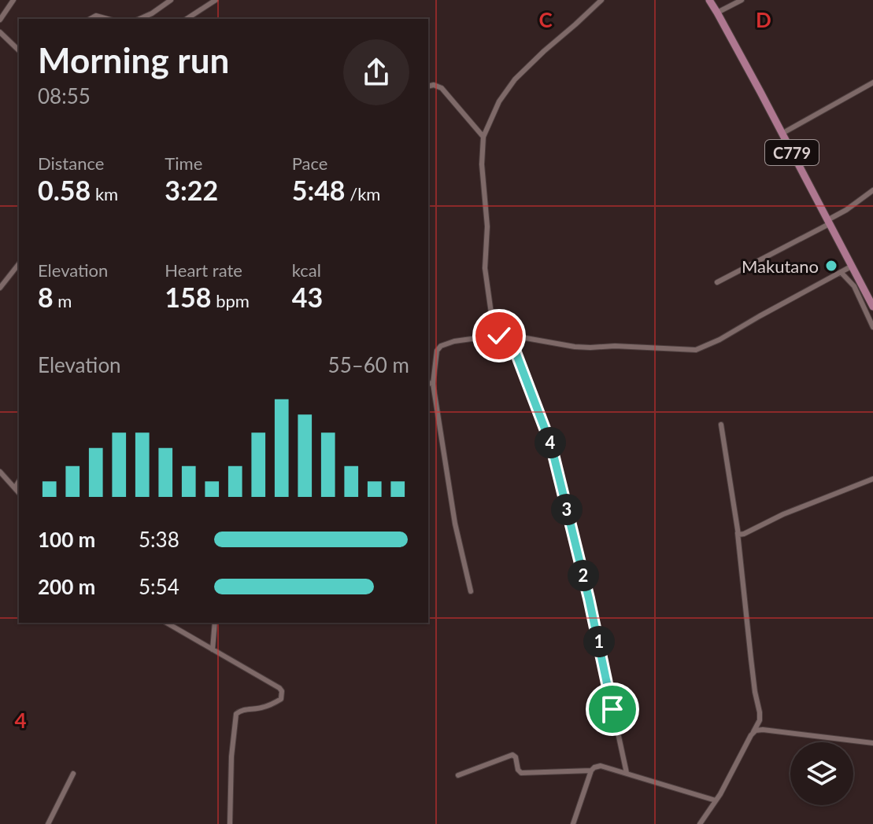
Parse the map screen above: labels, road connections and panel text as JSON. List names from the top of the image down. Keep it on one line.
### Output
{"streets":{"main road":["C779"]},"places":["Makutano"],"page":{"heading":["Morning run","08:55"],"stats":[["Distance","0.58 km"],["Time","3:22"],["Pace","5:48 /km"],["Elevation","8 m"],["Heart rate","158 bpm"],["kcal","43"]],"chart":["Elevation","55–60 m"],"pins":["4","3","2","1"],"list":[{"name":"100 m","note":"5:38"},{"name":"200 m","note":"5:54"}]},"grid":{"columns":["C","D"],"rows":["4"]}}
